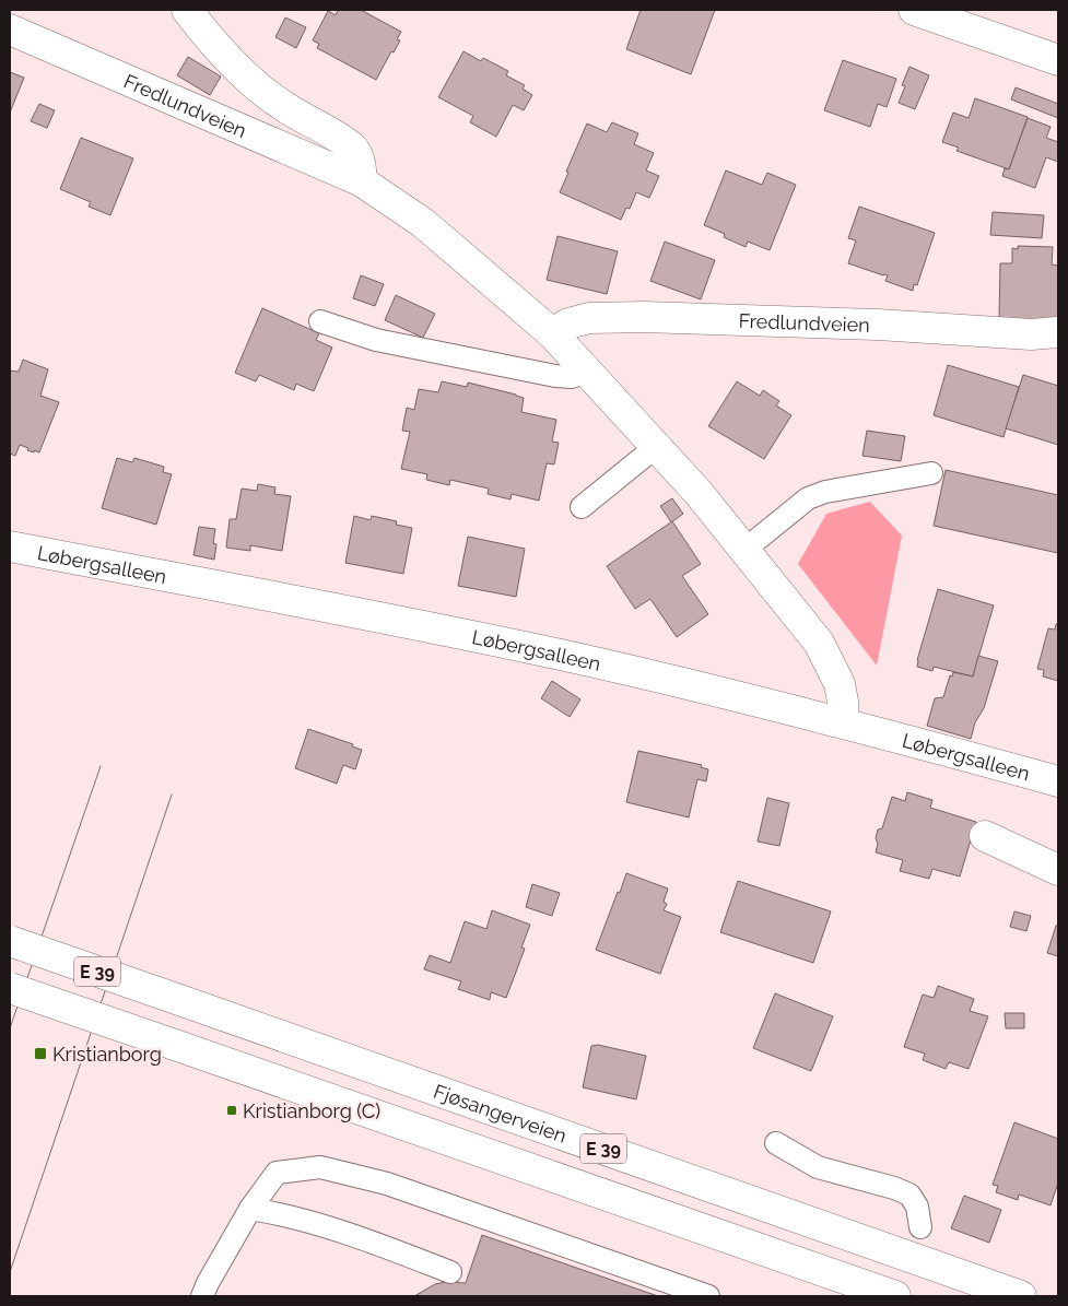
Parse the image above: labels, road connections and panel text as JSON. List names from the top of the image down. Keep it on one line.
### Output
{"streets":{"main road":["Fredlundveien","Løbergsalleen","E 39","Fjøsangerveien"]},"crossings":[["Fredlundveien","Løbergsalleen"]],"places":{"transit":["Kristianborg","Kristianborg (C)"]}}
